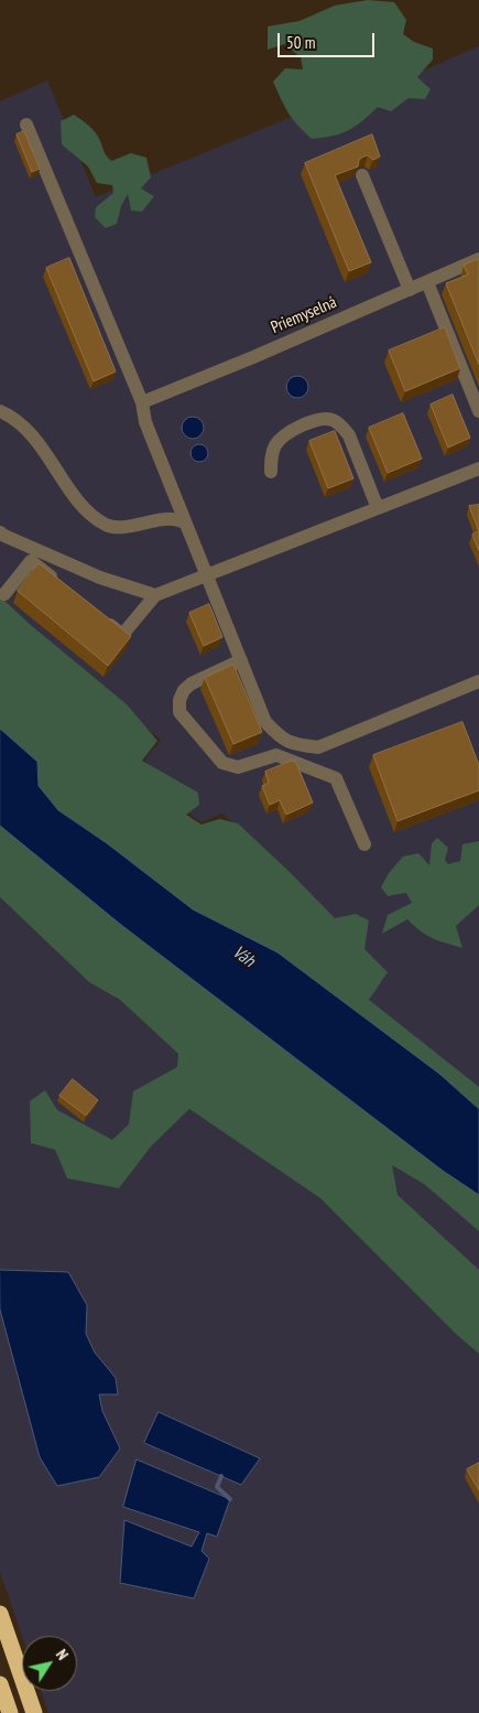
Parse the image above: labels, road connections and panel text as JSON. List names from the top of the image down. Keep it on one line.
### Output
{"streets":{"lane":["Priemyselná"]},"water":["Váh"],"scale_bar":"50 m","north":"top right"}
